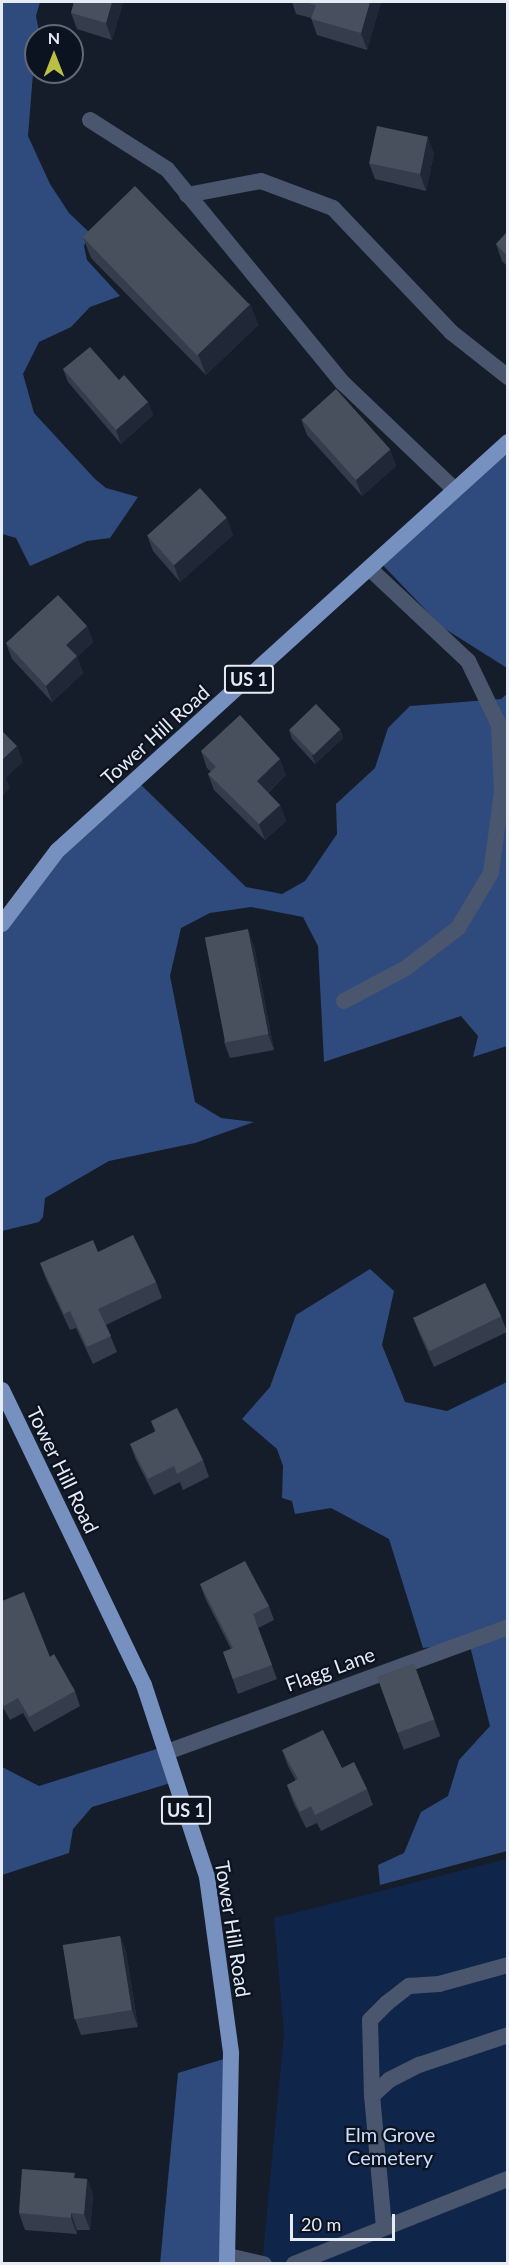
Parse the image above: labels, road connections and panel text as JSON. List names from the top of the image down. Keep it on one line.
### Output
{"streets":{"main road":["US 1","Tower Hill Road"],"street":["Flagg Lane"]},"crossings":[["Tower Hill Road","Flagg Lane"]],"parks":["Elm Grove Cemetery"],"scale_bar":"20 m","north":"top"}
